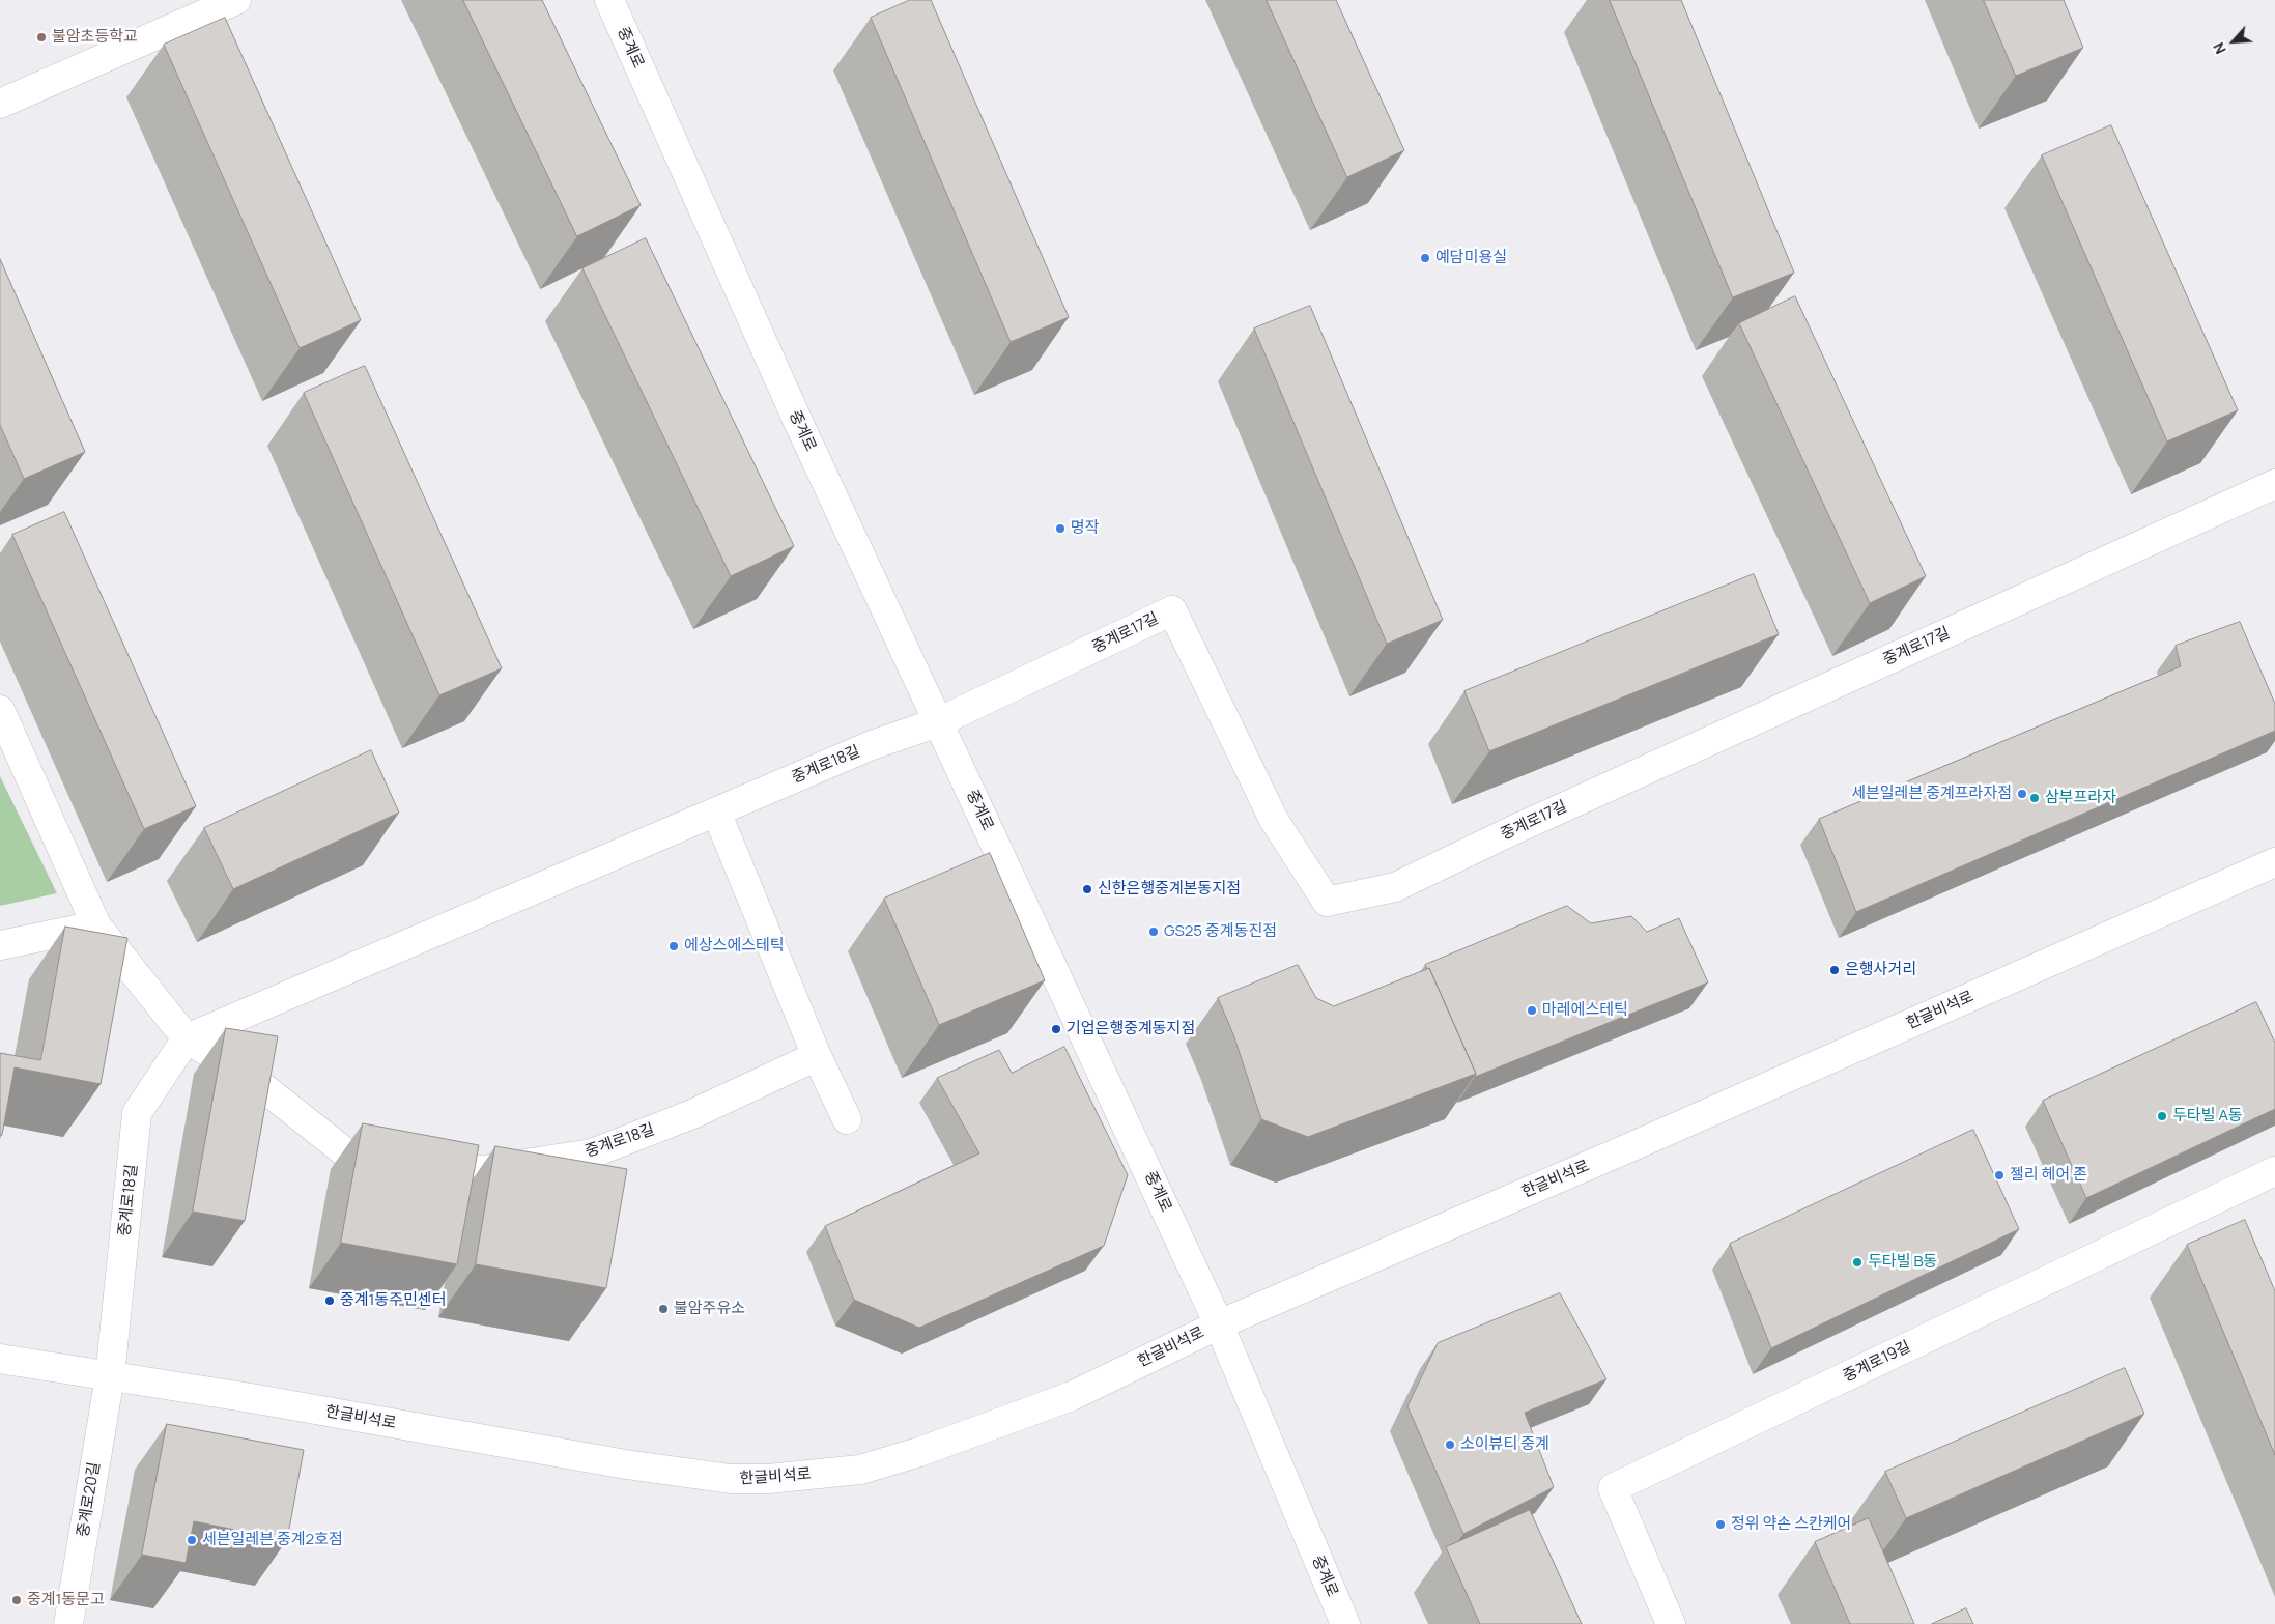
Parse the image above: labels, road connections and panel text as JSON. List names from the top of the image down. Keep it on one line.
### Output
{"streets":{"street":["중계로","중계로17길","중계로18길","한글비석로","중계로19길","중계로20길"]},"crossings":[["중계로","중계로17길"],["중계로","중계로18길"],["중계로","한글비석로"],["중계로17길","중계로18길"],["중계로18길","한글비석로"],["중계로18길","중계로20길"],["한글비석로","중계로20길"]],"places":["불암초등학교","예담미용실","명작","세븐일레븐 중계프라자점","삼부프라자","신한은행중계본동지점","GS25 중계동진점","에상스에스테틱","은행사거리","마레에스테틱","기업은행중계동지점","두타빌 A동","젤리 헤어 존","두타빌 B동","중계1동주민센터","불암주유소","소이뷰티 중계","정위 약손 스칸케어","세븐일레븐 중계2호점","중계1동문고"],"north":"bottom left"}
